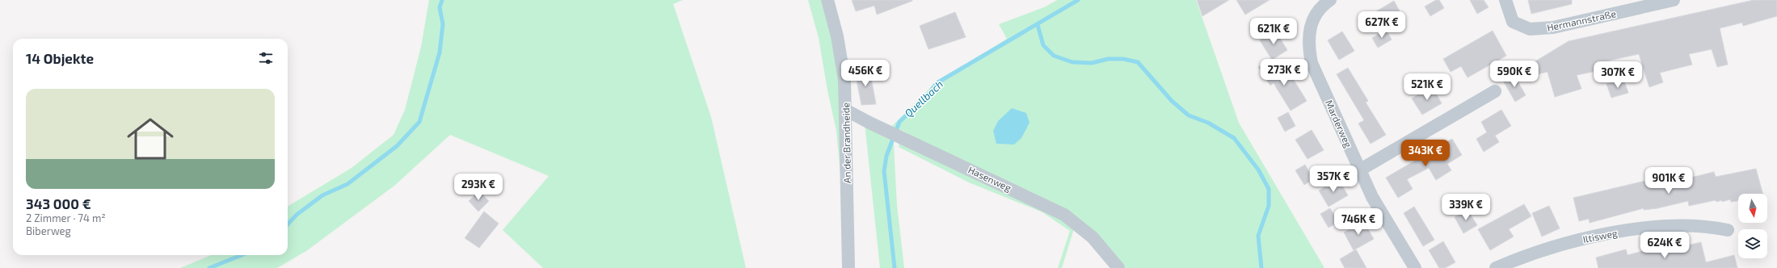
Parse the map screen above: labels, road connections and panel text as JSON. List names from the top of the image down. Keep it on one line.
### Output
{"streets":{"street":["Hermannstraße","Marderweg","An der Brandheide","Hasenweg","Iltisweg"]},"crossings":[["An der Brandheide","Hasenweg"]],"water":["Quellbach"],"north":"bottom","page":{"price":["627K €","621K €","273K €","456K €","590K €","307K €","521K €","343K €","357K €","901K €","293K €","339K €","746K €","624K €"],"heading":"14 Objekte","list":[{"name":"343 000 €","note":"2 Zimmer · 74 m² · Biberweg"}]}}
